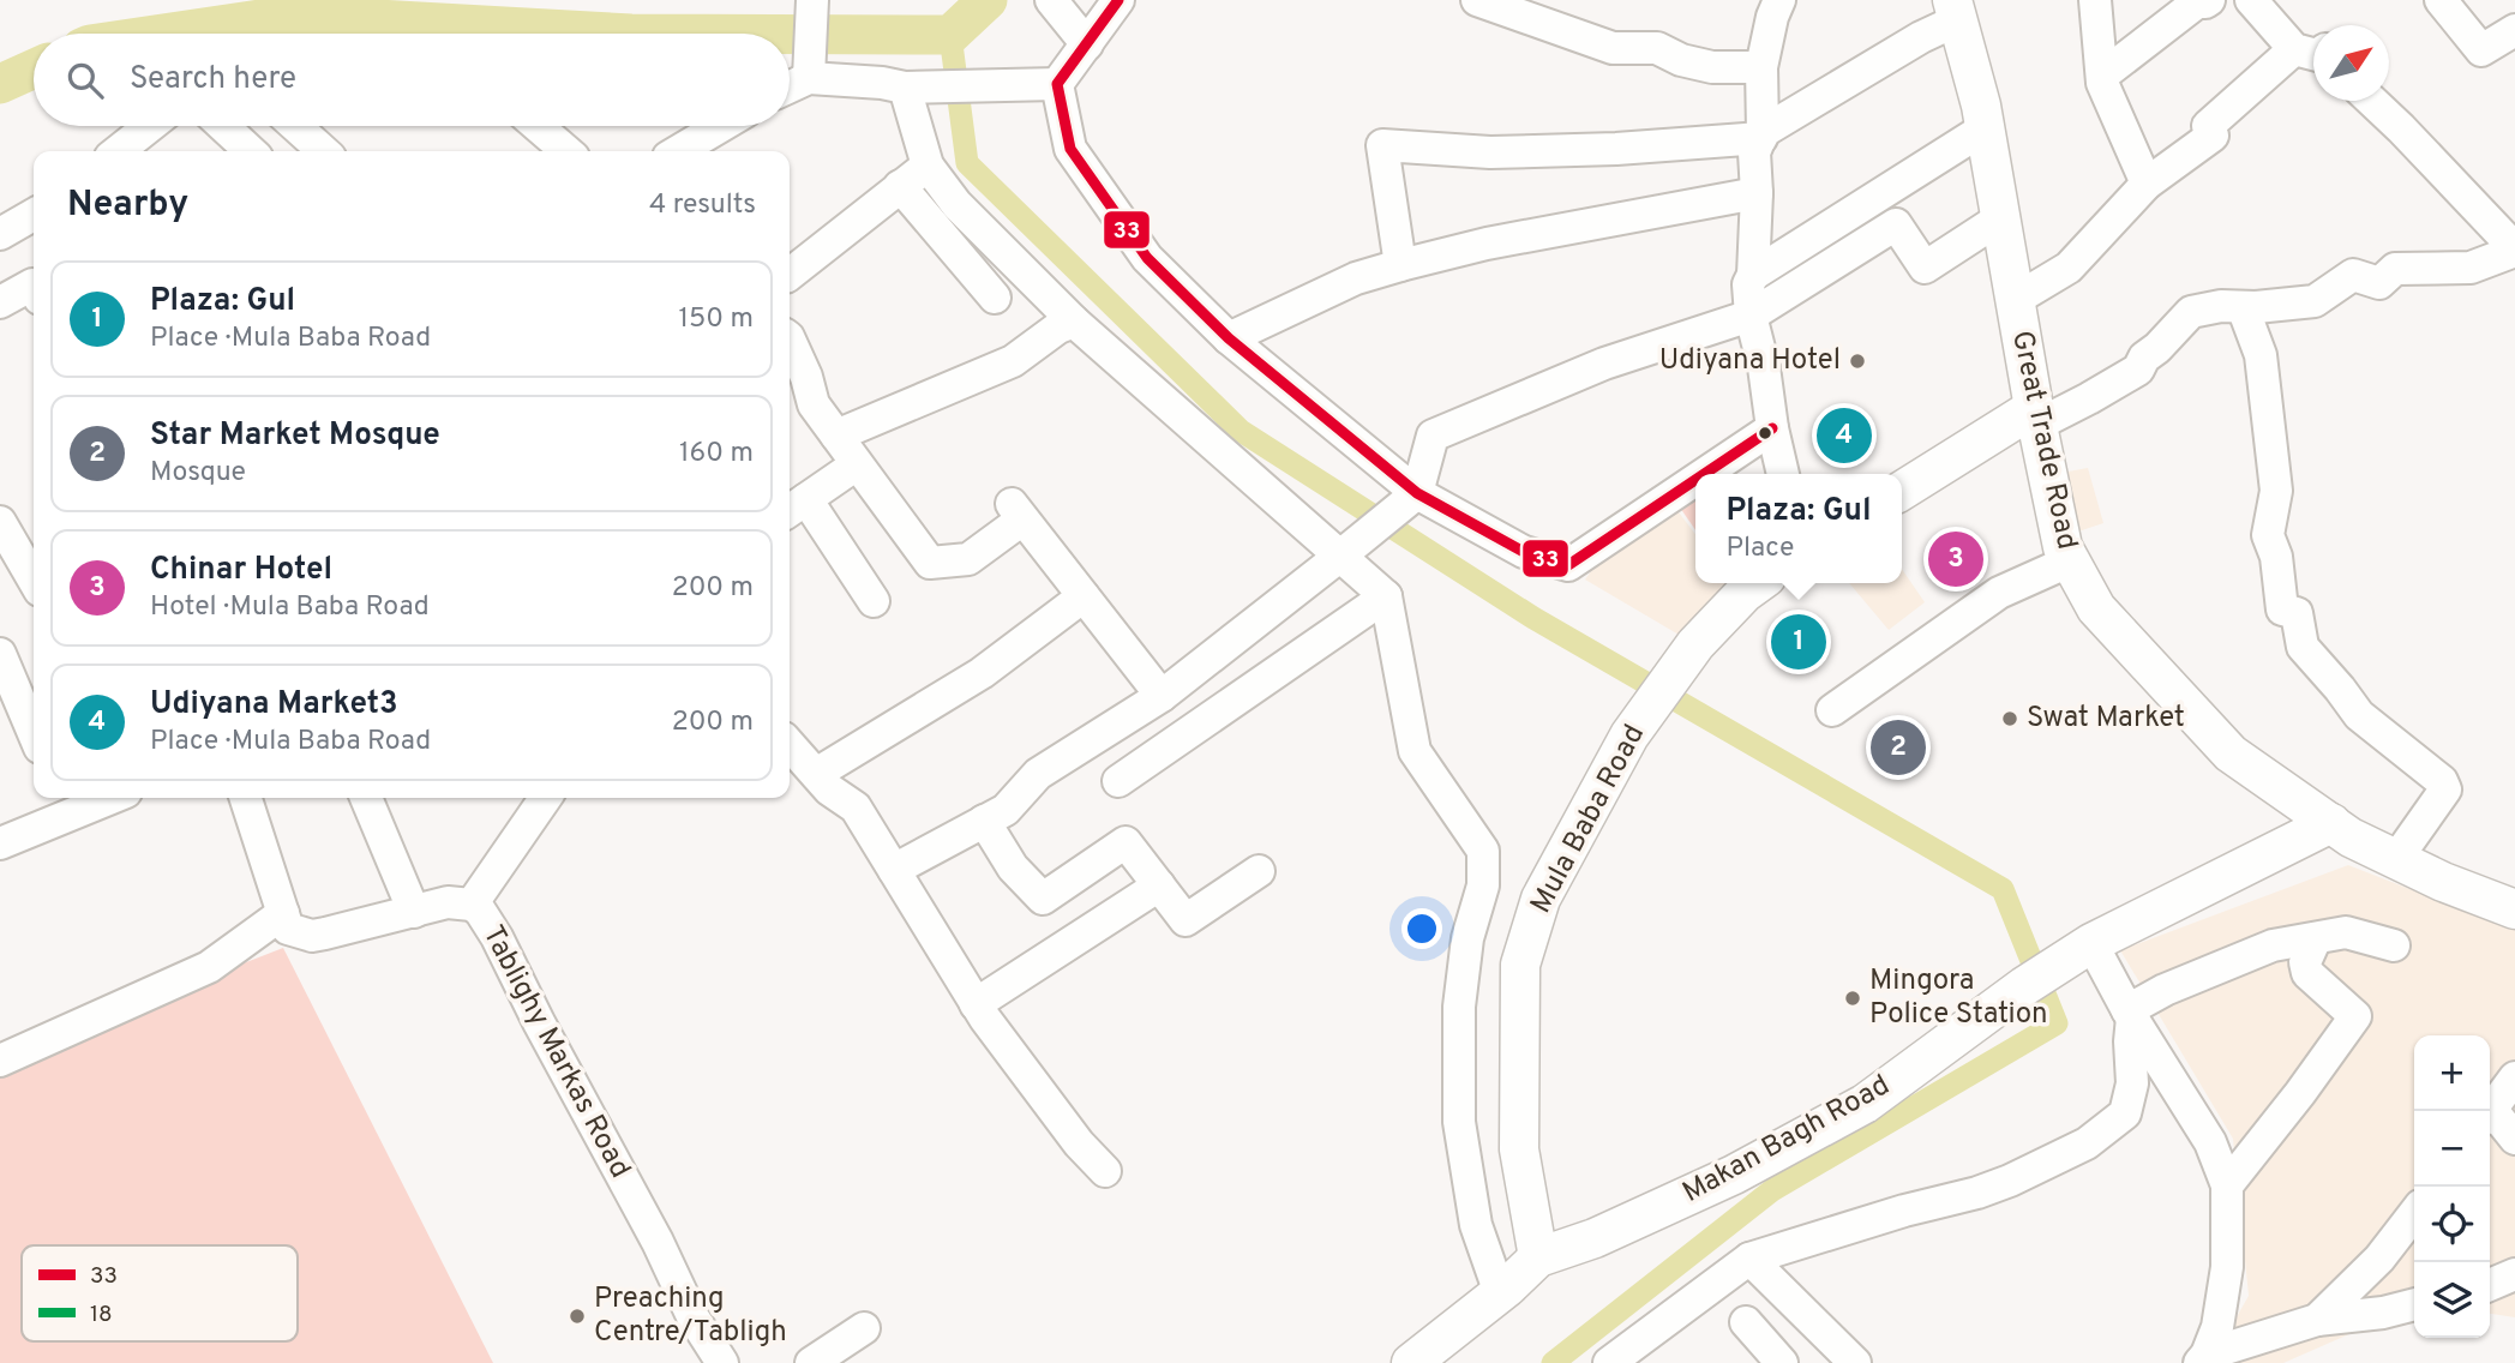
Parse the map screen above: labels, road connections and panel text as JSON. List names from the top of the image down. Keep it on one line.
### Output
{"streets":{"main road":["Great Trade Road","Mula Baba Road","Makan Bagh Road"],"street":["Tablighy Markas Road"]},"crossings":[["Great Trade Road","Makan Bagh Road"],["Mula Baba Road","Makan Bagh Road"]],"places":["Udiyana Hotel","Swat Market","Mingora Police Station","Preaching Centre/Tabligh"],"lines":["transit line 33"],"legend":["33","18"],"north":"top right","page":{"search":"Search here","heading":["Nearby","4 results"],"list":[{"mark":"1","name":"Plaza: Gul","note":"Place · Mula Baba Road","value":"150 m"},{"mark":"2","name":"Star Market Mosque","note":"Mosque","value":"160 m"},{"mark":"3","name":"Chinar Hotel","note":"Hotel · Mula Baba Road","value":"200 m"},{"mark":"4","name":"Udiyana Market3","note":"Place · Mula Baba Road","value":"200 m"}],"pins":["4","3","1","2"],"popup":["Plaza: Gul","Place"],"map_buttons":["+","−"]}}
